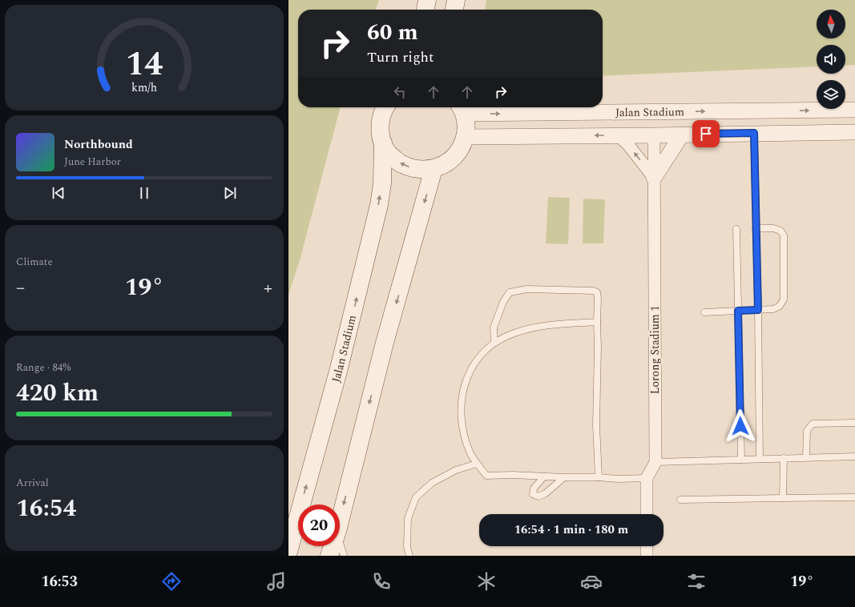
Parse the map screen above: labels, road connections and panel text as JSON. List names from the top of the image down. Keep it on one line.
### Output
{"streets":{"main road":["Jalan Stadium"],"street":["Lorong Stadium 1"]},"crossings":[["Jalan Stadium","Lorong Stadium 1"]],"north":"top","page":{"turn":["60 m","Turn right"],"song":["Northbound","June Harbor"],"tile":["Climate",["Range · 84%","420 km"],["Arrival","16:54"]],"heat":["−","19°","+"],"limit":"20","trip":"16:54 · 1 min · 180 m","tabs":["16:53","19°"],"gauge":["14","km/h"]}}
